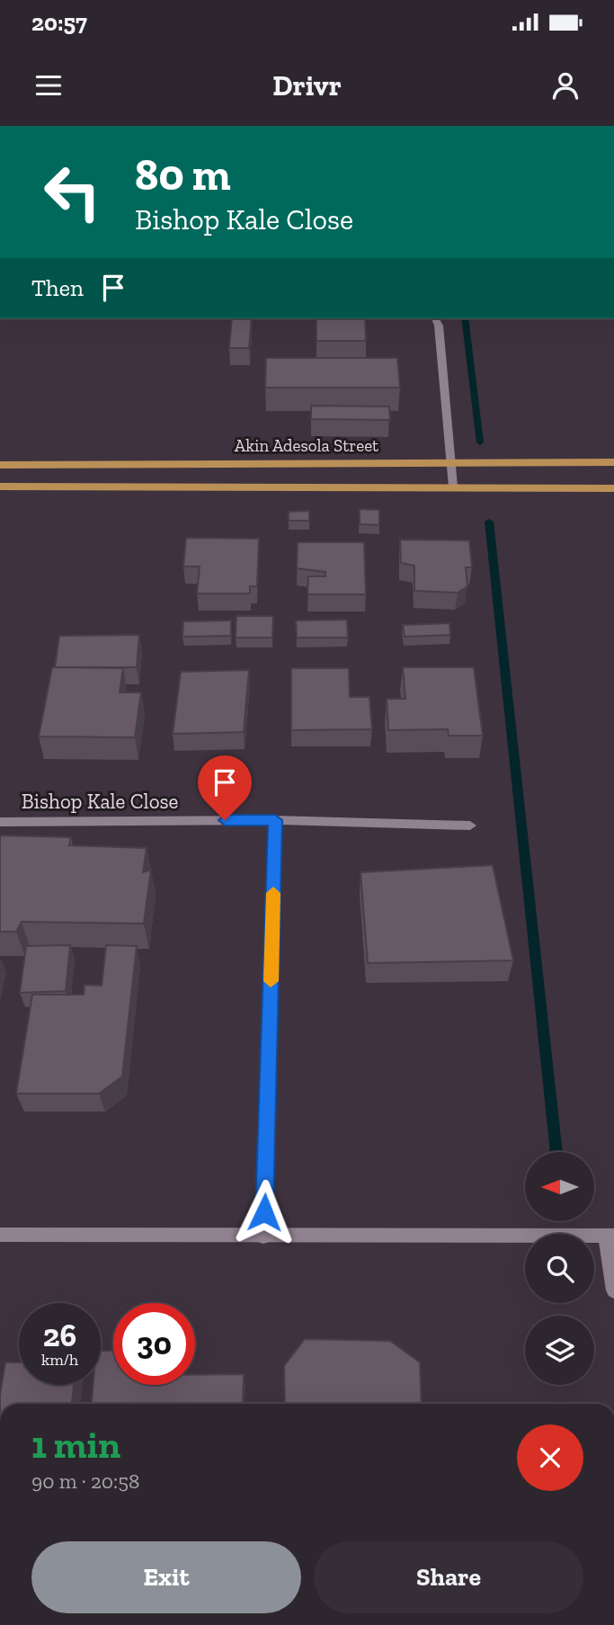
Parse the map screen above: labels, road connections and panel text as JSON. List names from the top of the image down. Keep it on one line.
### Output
{"streets":{"main road":["Akin Adesola Street"],"street":["Bishop Kale Close"]},"north":"left","page":{"status":"20:57","header":"Drivr","turn":["80 m","Bishop Kale Close"],"then":"Then","speed":"26 km/h","limit":"30","heading":["1 min","90 m · 20:58"],"buttons":["Exit","Share"]}}
